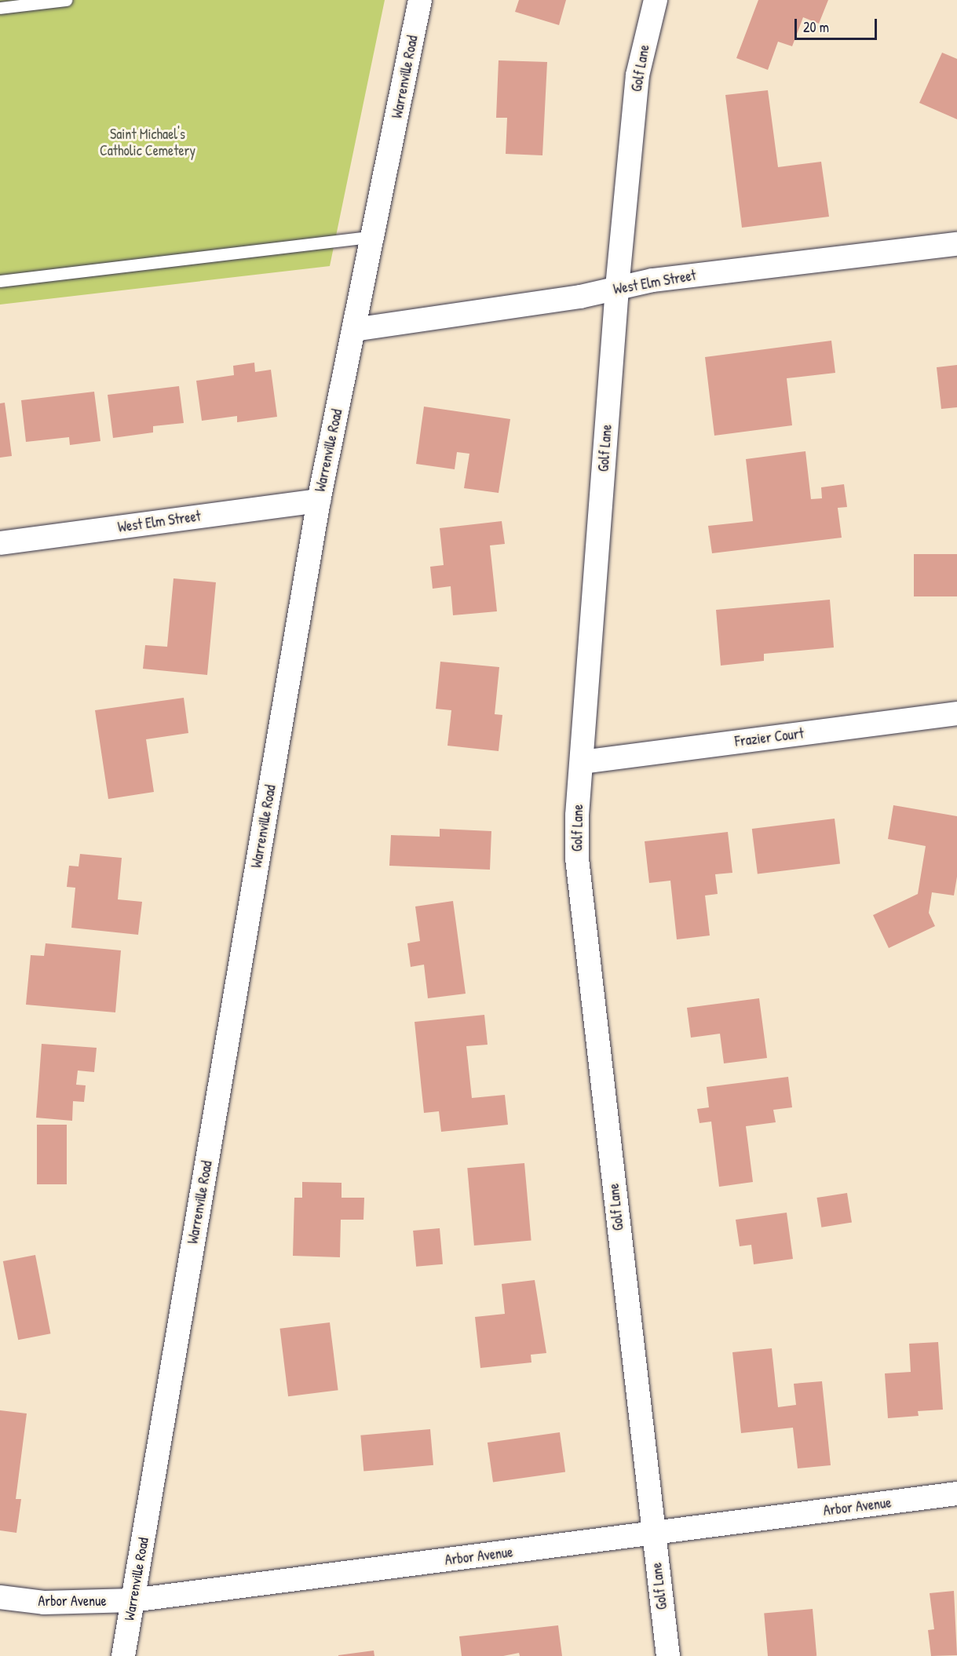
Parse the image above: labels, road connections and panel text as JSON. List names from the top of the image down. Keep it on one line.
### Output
{"streets":{"street":["Golf Lane","Warrenville Road","West Elm Street","Frazier Court","Arbor Avenue"]},"crossings":[["Golf Lane","West Elm Street"],["Golf Lane","Frazier Court"],["Golf Lane","Arbor Avenue"],["Warrenville Road","West Elm Street"],["Warrenville Road","Arbor Avenue"]],"parks":["Saint Michael's Catholic Cemetery"],"scale_bar":"20 m"}
